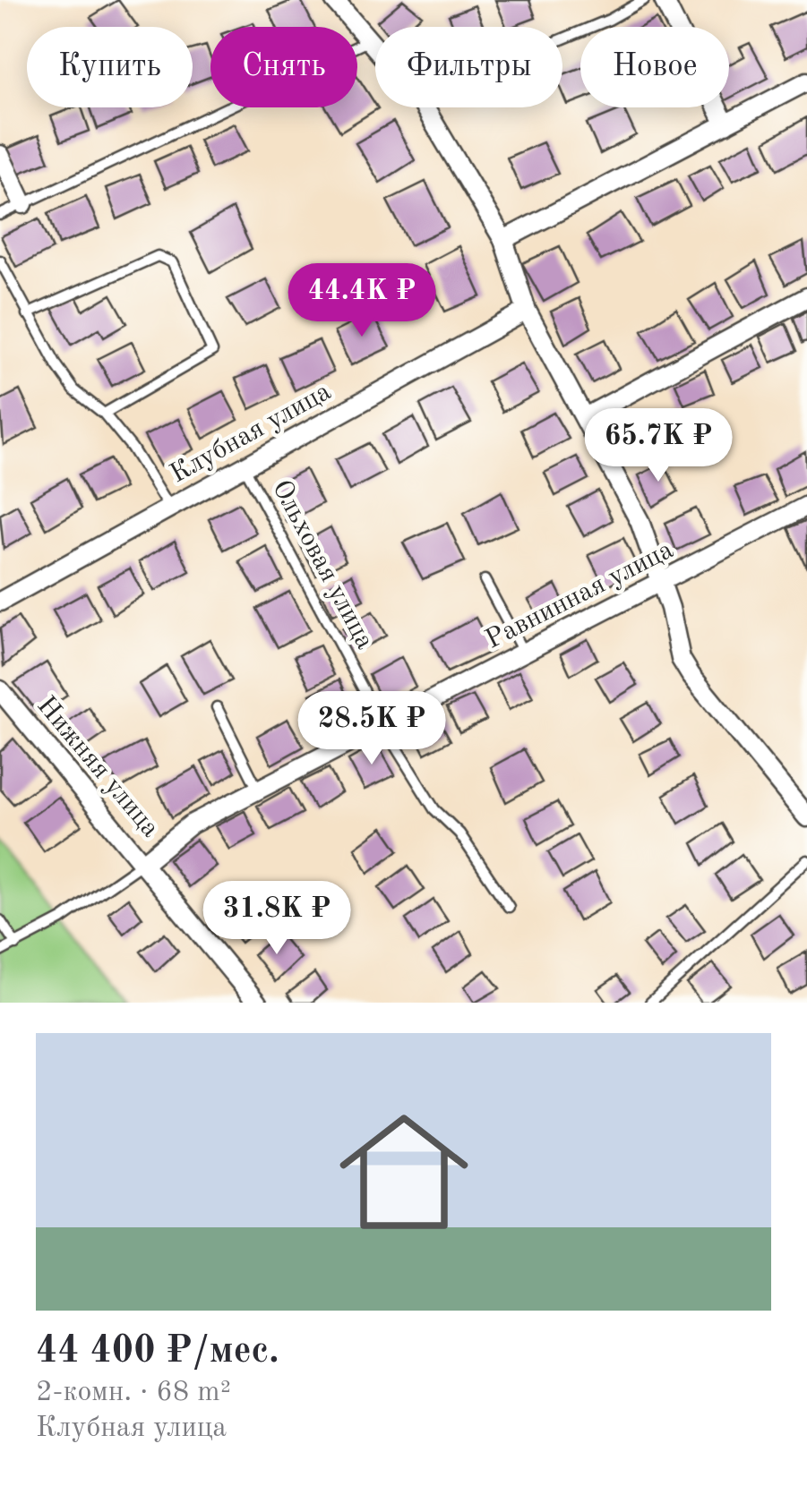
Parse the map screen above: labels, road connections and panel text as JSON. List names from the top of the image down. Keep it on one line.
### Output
{"streets":{"street":["Клубная улица","Равнинная улица","Нижняя улица"],"lane":["Ольховая улица"]},"crossings":[["Клубная улица","Ольховая улица"],["Ольховая улица","Равнинная улица"],["Равнинная улица","Нижняя улица"]],"page":{"chip":["Купить","Снять","Фильтры","Новое"],"price":["44.4K ₽","65.7K ₽","28.5K ₽","31.8K ₽"],"list":[{"name":"44 400 ₽/мес.","note":"2-комн. · 68 m² · Клубная улица"}]}}
